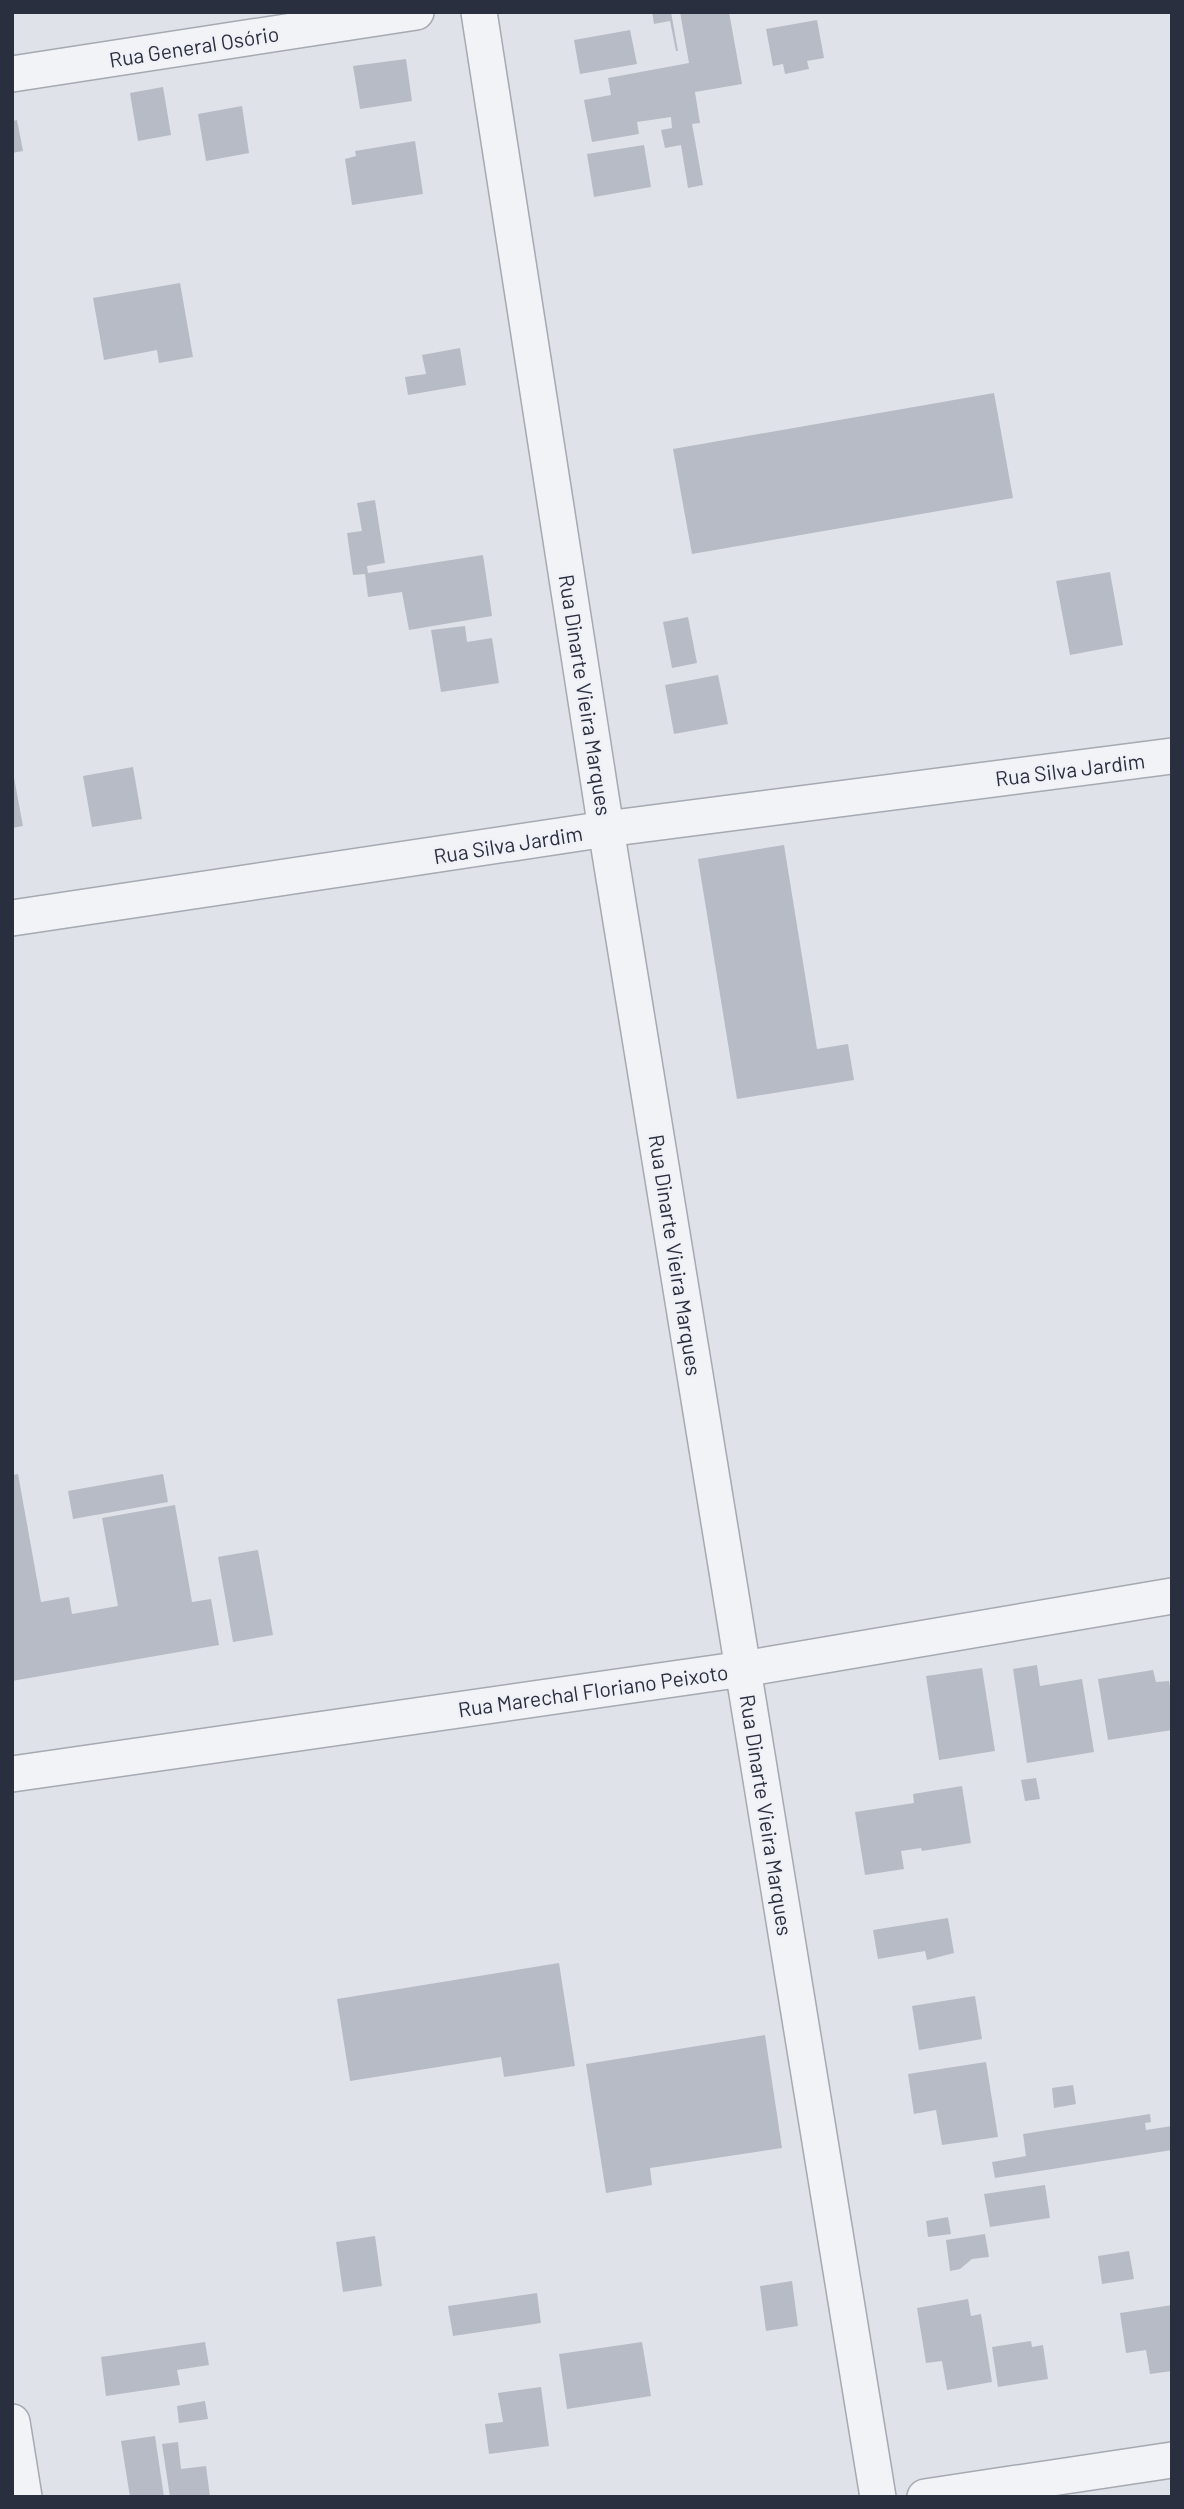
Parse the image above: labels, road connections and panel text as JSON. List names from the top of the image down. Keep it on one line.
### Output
{"streets":{"street":["Rua General Osório","Rua Dinarte Vieira Marques","Rua Silva Jardim","Rua Marechal Floriano Peixoto"]},"crossings":[["Rua Dinarte Vieira Marques","Rua Silva Jardim"],["Rua Dinarte Vieira Marques","Rua Marechal Floriano Peixoto"]]}
